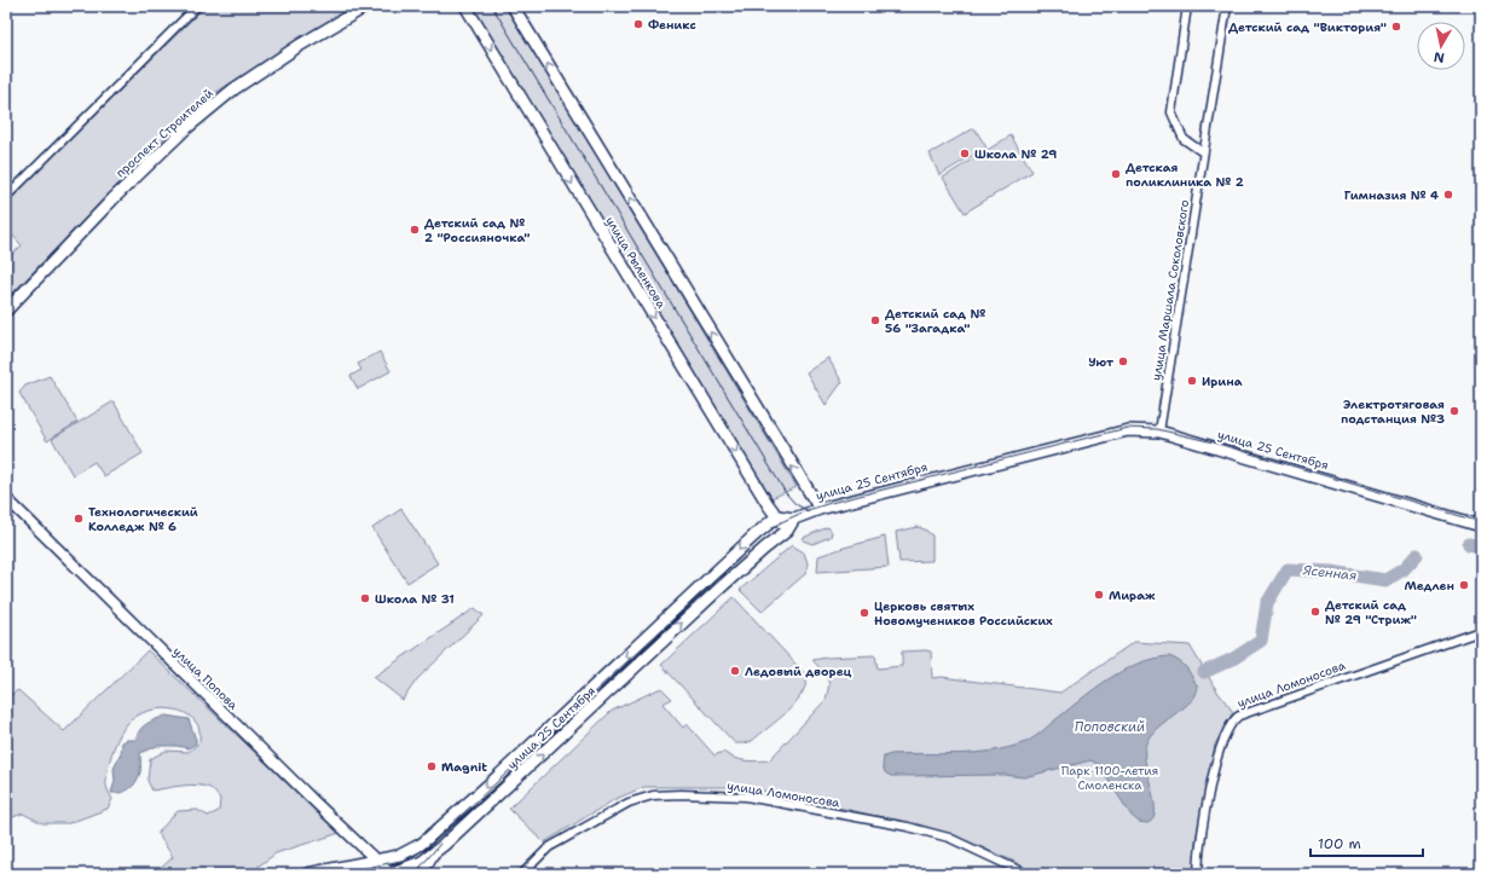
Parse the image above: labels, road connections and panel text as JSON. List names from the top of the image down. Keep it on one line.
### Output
{"streets":{"main road":["проспект Строителей","улица Рыленкова","улица 25 Сентября"],"street":["улица Маршала Соколовского","улица Попова","улица Ломоносова"]},"crossings":[["улица Рыленкова","улица 25 Сентября"],["улица Маршала Соколовского","улица 25 Сентября"],["улица 25 Сентября","улица Попова"]],"water":["Ясенная","Поповский"],"parks":["Парк 1100-летия Смоленска"],"places":["Феникс","Детский сад \"Виктория\"","Школа № 29","Детская поликлиника № 2","Гимназия № 4","Детский сад № 2 \"Россияночка\"","Детский сад № 56 \"Загадка\"","Уют","Ирина","Электротяговая подстанция №3","Технологический Колледж № 6","Медлен","Мираж","Школа № 31","Детский сад № 29 \"Стриж\"","Церковь святых Новомучеников Российских","Ледовый дворец","Magnit"],"scale_bar":"100 m","north":"bottom"}
